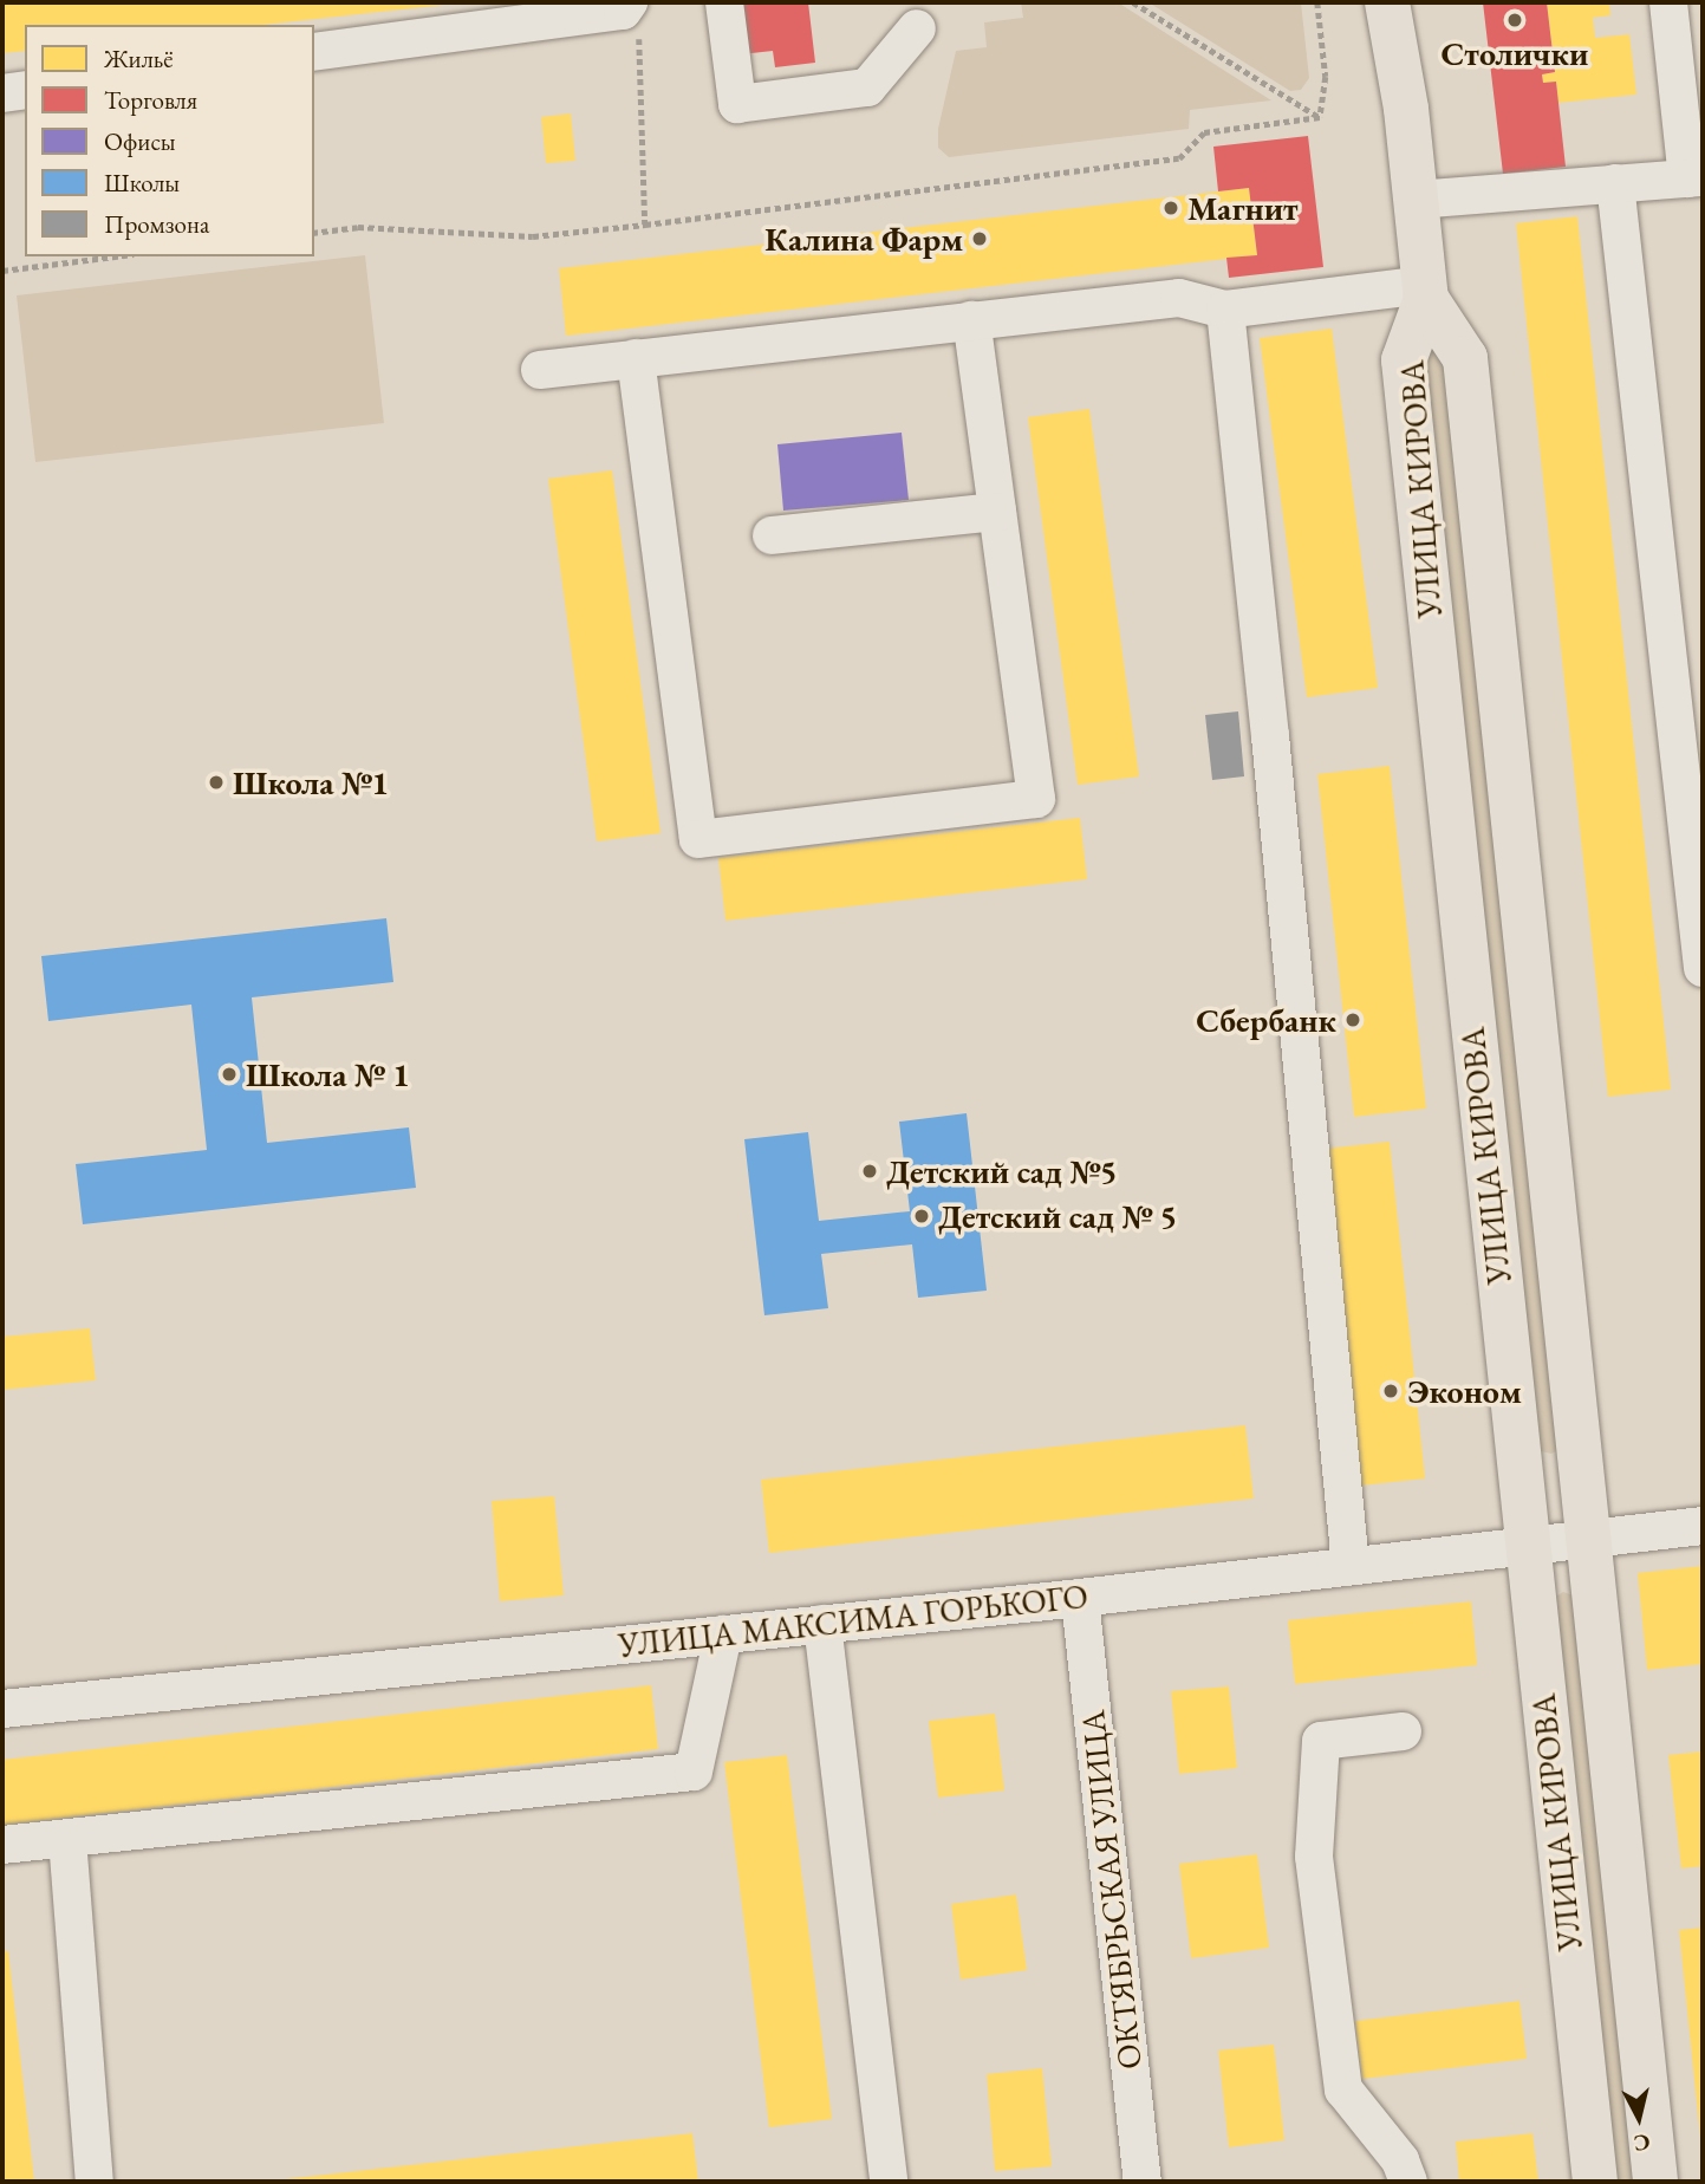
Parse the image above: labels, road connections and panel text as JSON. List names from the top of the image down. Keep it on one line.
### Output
{"streets":{"main road":["УЛИЦА КИРОВА"],"street":["УЛИЦА МАКСИМА ГОРЬКОГО","ОКТЯБРЬСКАЯ УЛИЦА"]},"crossings":[["УЛИЦА КИРОВА","УЛИЦА МАКСИМА ГОРЬКОГО"],["УЛИЦА МАКСИМА ГОРЬКОГО","ОКТЯБРЬСКАЯ УЛИЦА"]],"places":["Столички","Магнит","Калина Фарм","Школа №1","Сбербанк","Школа № 1","Детский сад №5","Детский сад № 5","Эконом"],"legend":["Жильё","Торговля","Офисы","Школы","Промзона"],"north":"bottom"}
